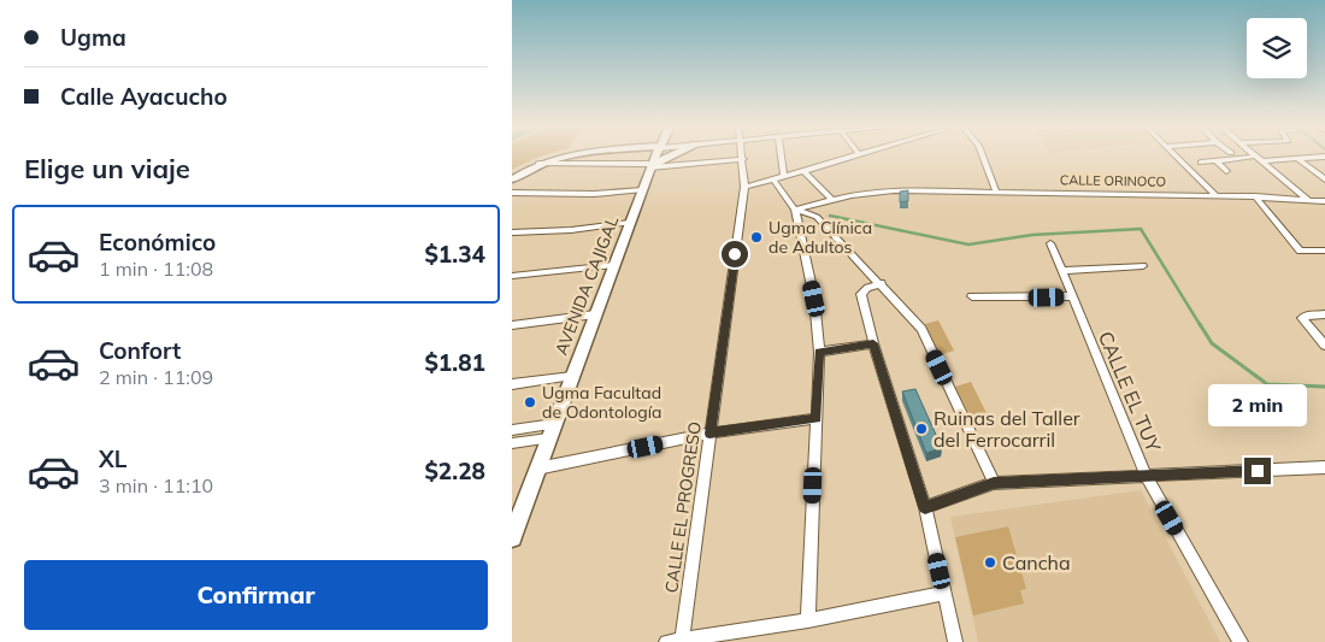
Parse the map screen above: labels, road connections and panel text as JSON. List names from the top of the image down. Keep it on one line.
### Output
{"streets":{"main road":["AVENIDA CAJIGAL"],"street":["CALLE ORINOCO","CALLE EL TUY","CALLE EL PROGRESO"]},"places":["Ugma Clínica de Adultos","Ugma Facultad de Odontología","Ruinas del Taller del Ferrocarril","Cancha"],"page":{"banner":["Ugma","Calle Ayacucho"],"heading":"Elige un viaje","list":[{"name":"Económico","note":"1 min · 11:08","value":"$1.34"},{"name":"Confort","note":"2 min · 11:09","value":"$1.81"},{"name":"XL","note":"3 min · 11:10","value":"$2.28"}],"bubble":"2 min","buttons":"Confirmar"}}
